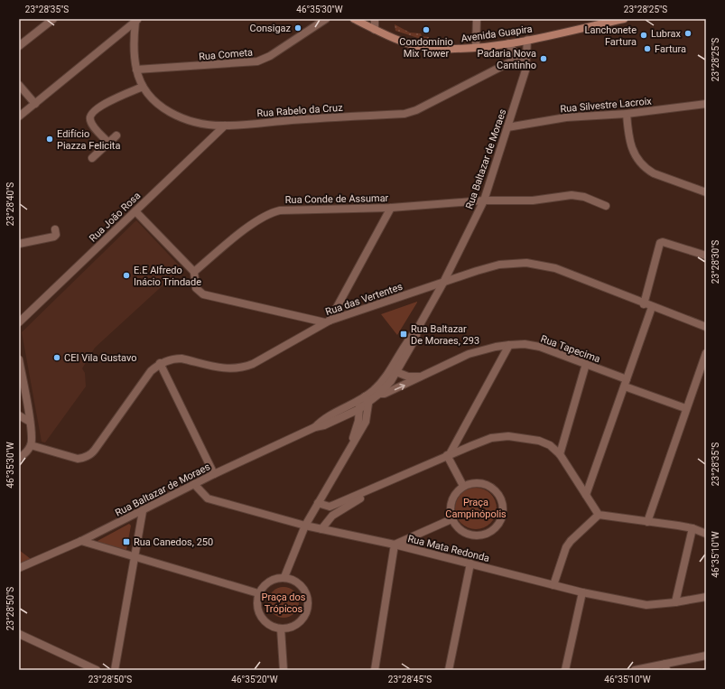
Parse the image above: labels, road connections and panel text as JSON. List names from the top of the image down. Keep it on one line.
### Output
{"streets":{"main road":["Avenida Guapira"],"street":["Rua Cometa","Rua Silvestre Lacroix","Rua Rabelo da Cruz","Rua Baltazar de Moraes","Rua Conde de Assumar","Rua João Rosa","Rua das Vertentes","Rua Tapecima","Rua Mata Redonda"]},"crossings":[["Avenida Guapira","Rua Baltazar de Moraes"],["Rua Cometa","Rua Rabelo da Cruz"],["Rua Silvestre Lacroix","Rua Baltazar de Moraes"],["Rua Rabelo da Cruz","Rua Baltazar de Moraes"],["Rua Rabelo da Cruz","Rua João Rosa"],["Rua Baltazar de Moraes","Rua Conde de Assumar"],["Rua Baltazar de Moraes","Rua das Vertentes"],["Rua Baltazar de Moraes","Rua Tapecima"],["Rua Baltazar de Moraes","Rua Mata Redonda"]],"parks":["Praça Campinópolis","Praça dos Trópicos"],"places":{"other":["Consigaz","Condomínio Mix Tower","Lubrax","Lanchonete Fartura","Fartura","Padaria Nova Cantinho","Edifício Piazza Felicita","E.E Alfredo Inácio Trindade","CEI Vila Gustavo"],"transit":["Rua Baltazar De Moraes, 293","Rua Canedos, 250"]},"coordinates":["23°28'35\"S","46°35'30\"W","23°28'25\"S","23°28'40\"S","23°28'30\"S","46°35'10\"W","23°28'50\"S","46°35'20\"W","23°28'45\"S"]}
